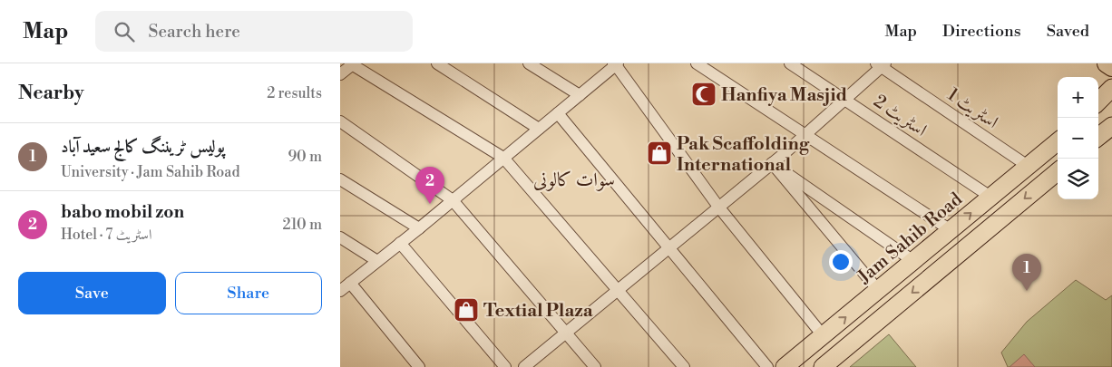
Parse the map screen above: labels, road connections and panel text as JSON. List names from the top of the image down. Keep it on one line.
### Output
{"streets":{"main road":["Jam Sahib Road"],"street":["اسٹریٹ 1","اسٹریٹ 2"]},"crossings":[["اسٹریٹ 1","Jam Sahib Road"],["اسٹریٹ 2","Jam Sahib Road"]],"districts":["سوات کالونی"],"places":{"mosque":["Hanfiya Masjid"],"shop":["Pak Scaffolding International","Textial Plaza"]},"page":{"header":"Map","search":"Search here","nav":["Map","Directions","Saved"],"heading":["Nearby","2 results"],"map_buttons":["+","−"],"list":[{"mark":"1","name":"پولیس ٹریننگ کالج سعید آباد","note":"University · Jam Sahib Road","value":"90 m"},{"mark":"2","name":"babo mobil zon","note":"Hotel · اسٹریٹ 7","value":"210 m"}],"pins":["2","1"],"buttons":["Save","Share"]}}
